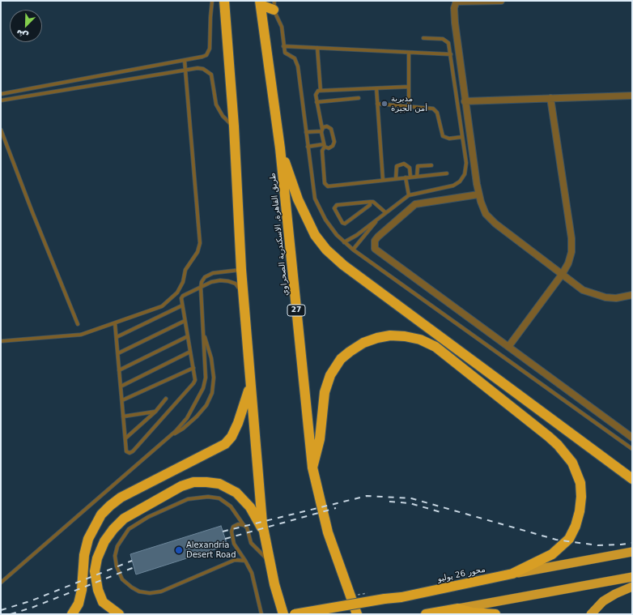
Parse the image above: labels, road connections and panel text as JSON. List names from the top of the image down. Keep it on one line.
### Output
{"streets":{"highway":["طريق القاهرة, الاسكندرية الصحراوي","27","محور 26 يوليو"]},"places":["مديرية أمن الجيزة","Alexandria Desert Road"],"north":"bottom left"}
